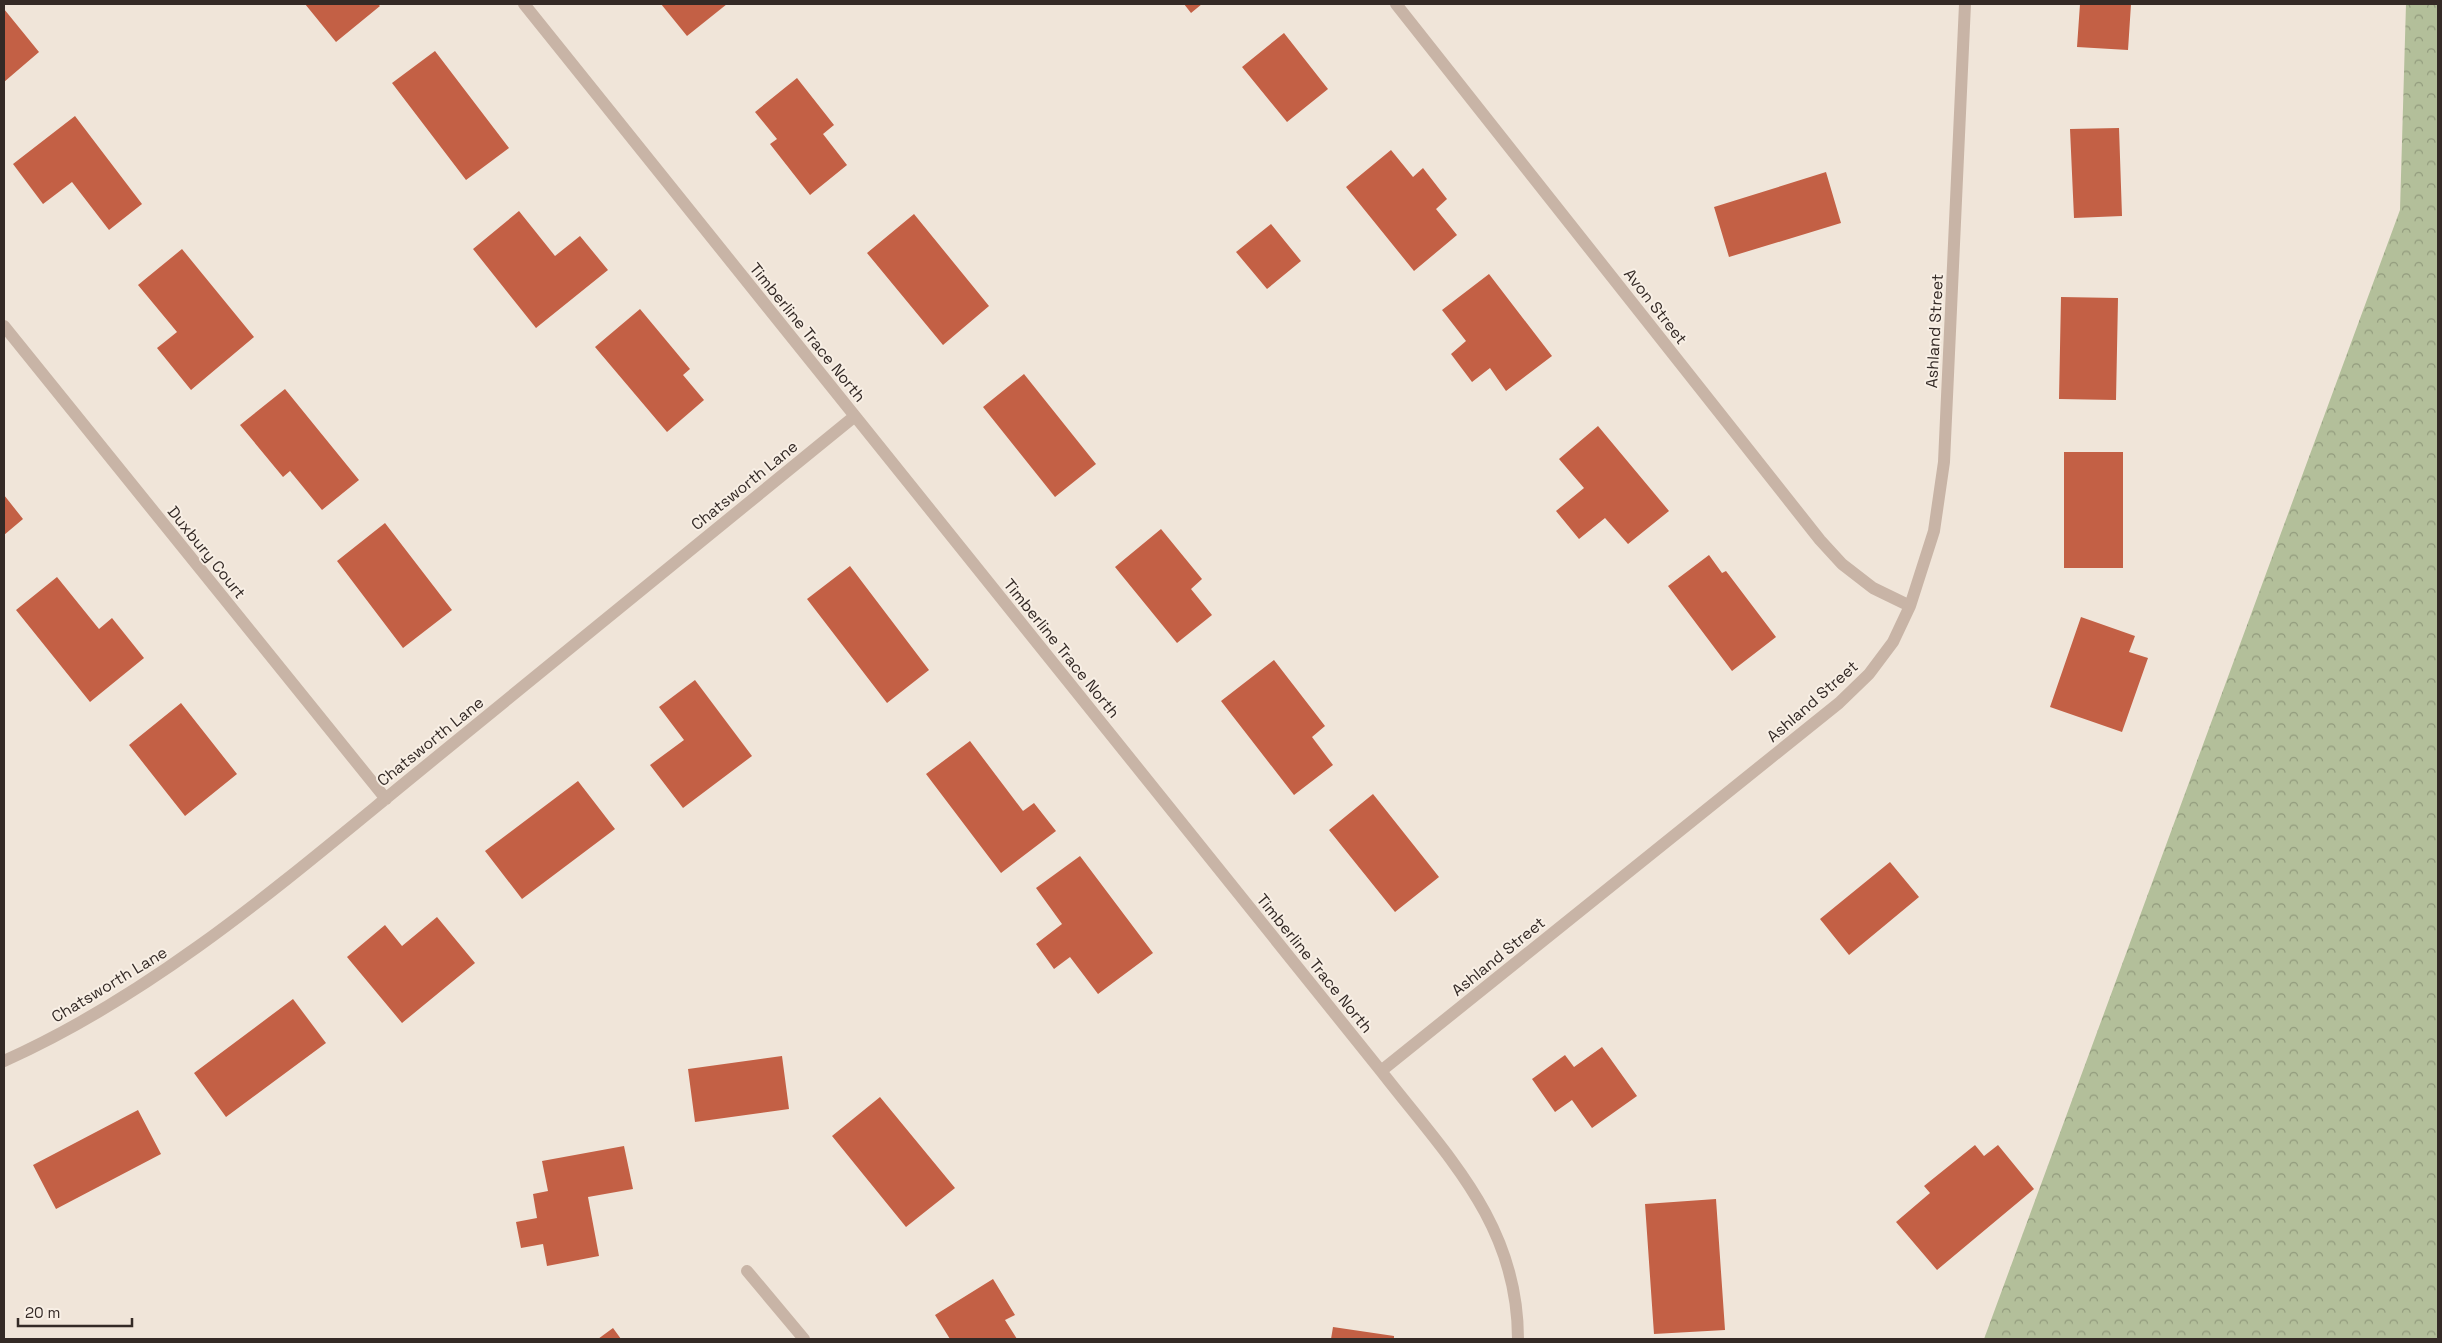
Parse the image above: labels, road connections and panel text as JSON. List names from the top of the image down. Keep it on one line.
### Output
{"streets":{"street":["Avon Street","Ashland Street","Timberline Trace North","Chatsworth Lane","Duxbury Court"]},"crossings":[["Avon Street","Ashland Street"],["Ashland Street","Timberline Trace North"],["Timberline Trace North","Chatsworth Lane"],["Chatsworth Lane","Duxbury Court"]],"scale_bar":"20 m"}
